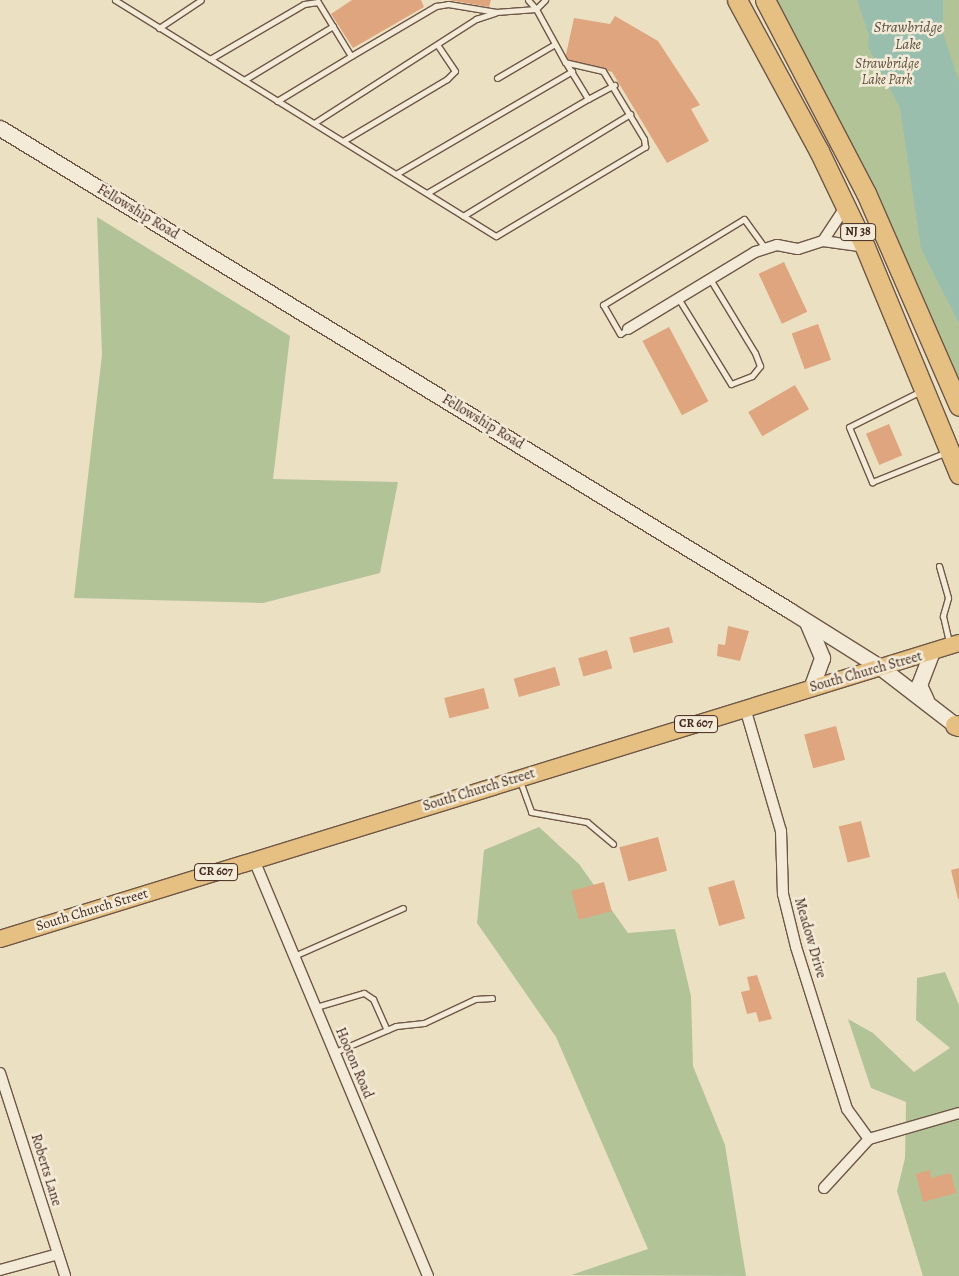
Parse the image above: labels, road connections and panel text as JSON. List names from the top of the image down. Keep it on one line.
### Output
{"streets":{"highway":["NJ 38"],"main road":["South Church Street","CR 607"],"street":["Fellowship Road","Meadow Drive","Hooton Road","Roberts Lane"]},"crossings":[["Fellowship Road","South Church Street"],["South Church Street","Meadow Drive"],["South Church Street","Hooton Road"]],"water":["Strawbridge Lake"],"parks":["Strawbridge Lake Park"]}
